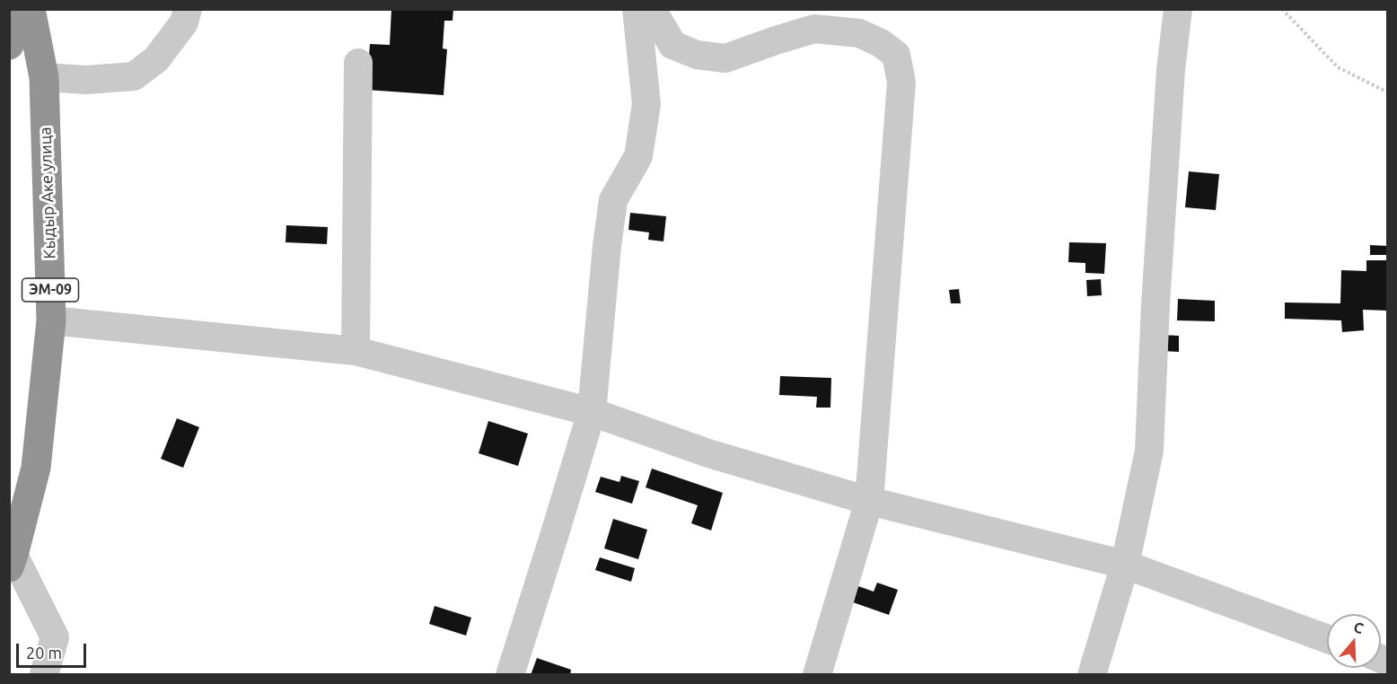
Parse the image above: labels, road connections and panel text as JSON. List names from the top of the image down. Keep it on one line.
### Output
{"streets":{"highway":["Кыдыр Аке улица","ЭМ-09"]},"scale_bar":"20 m","north":"top"}
